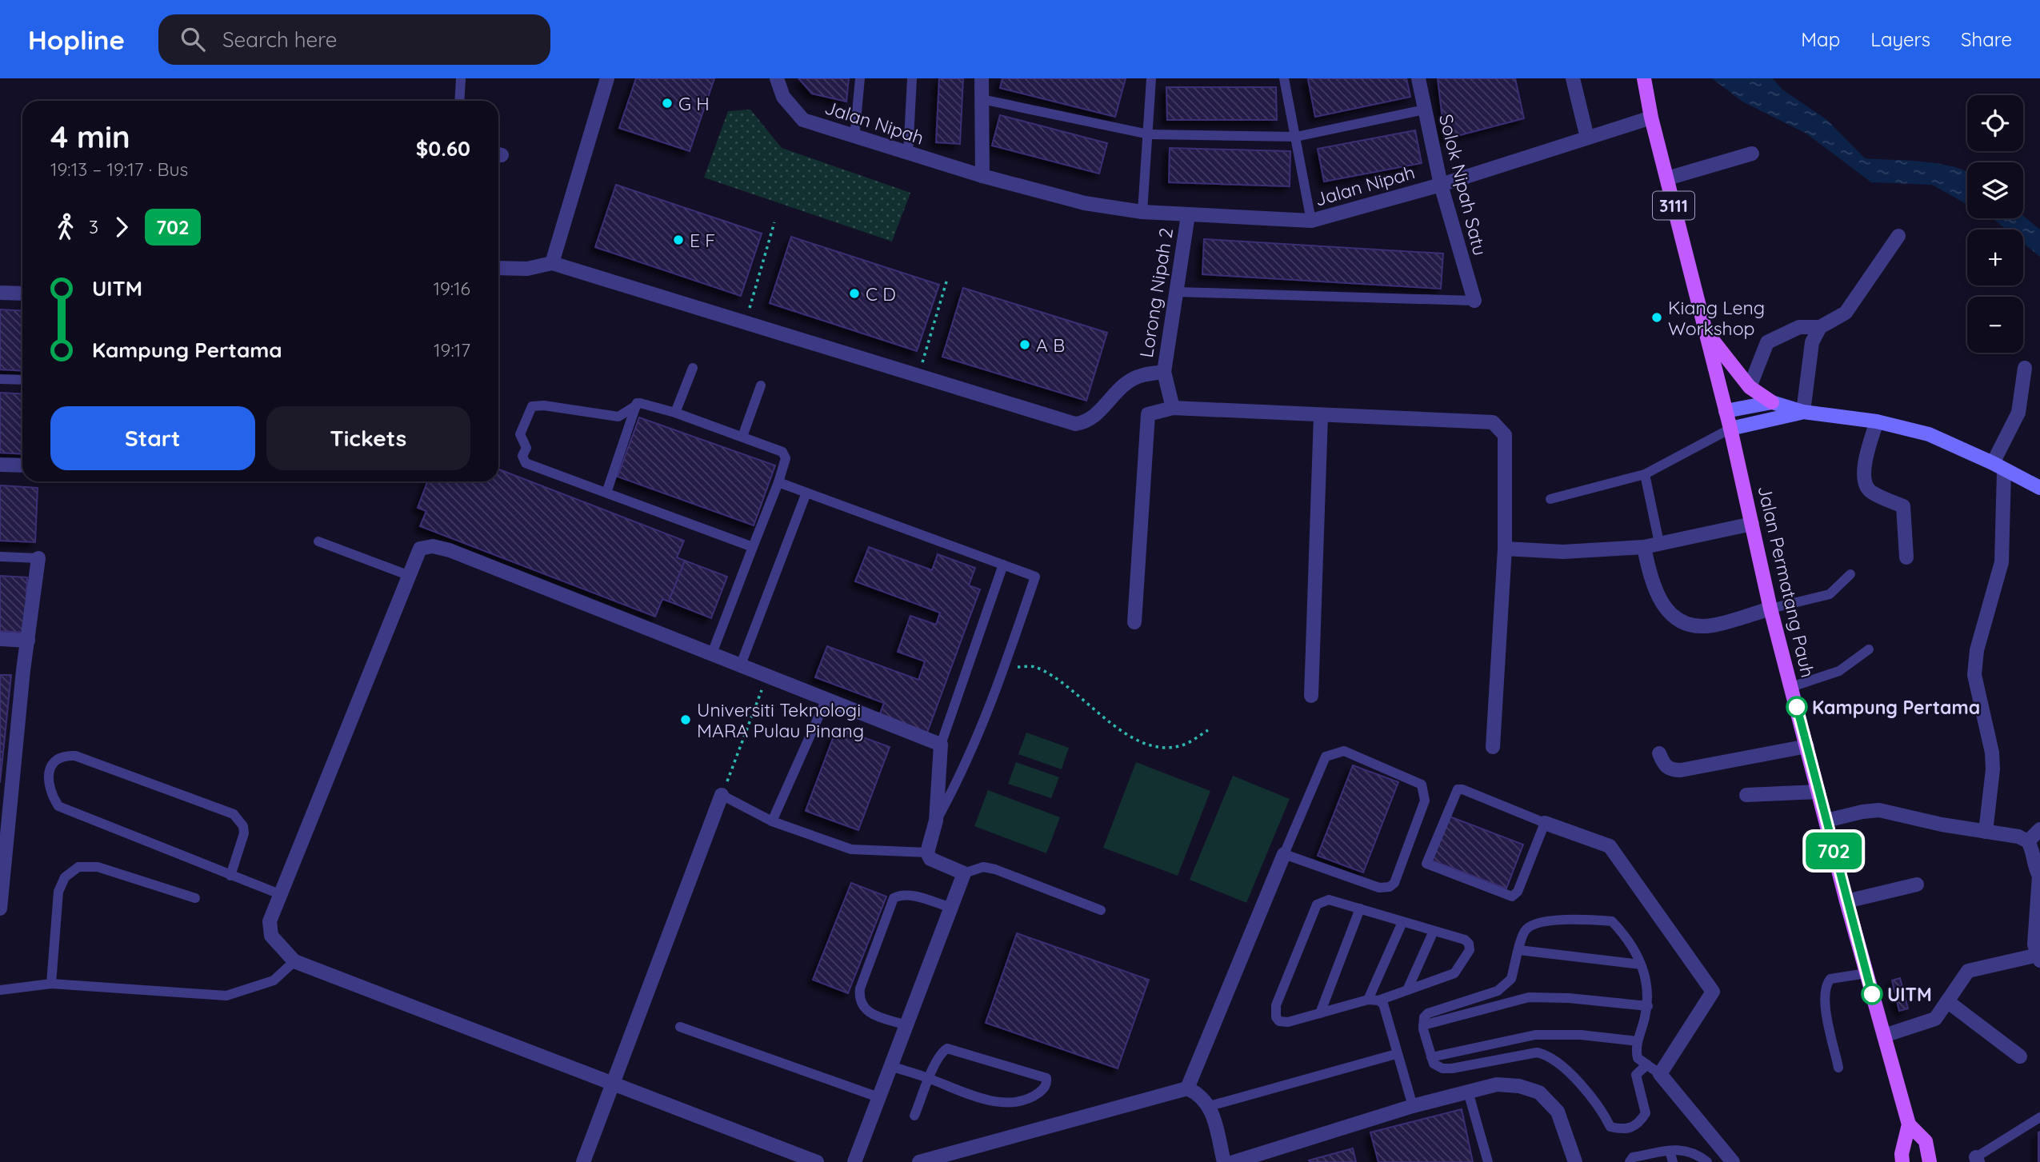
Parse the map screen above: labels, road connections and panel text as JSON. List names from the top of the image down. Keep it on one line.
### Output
{"streets":{"main road":["3111","Jalan Permatang Pauh"],"street":["Jalan Nipah","Solok Nipah Satu","Lorong Nipah 2"]},"crossings":[["Jalan Nipah","Solok Nipah Satu"],["Jalan Nipah","Lorong Nipah 2"],["Jalan Nipah","Jalan Permatang Pauh"]],"places":["G H","E F","C D","Kiang Leng Workshop","A B","Kampung Pertama","Universiti Teknologi MARA Pulau Pinang","UITM"],"lines":["bus line 702"],"page":{"header":"Hopline","search":"Search here","nav":["Map","Layers","Share"],"on_map":"702","map_buttons":["+","−"],"heading":["4 min","19:13 – 19:17 · Bus","$0.60"],"legs":["3","702"],"list":[{"name":"UITM","value":"19:16"},{"name":"Kampung Pertama","value":"19:17"}],"buttons":["Start","Tickets"]}}
